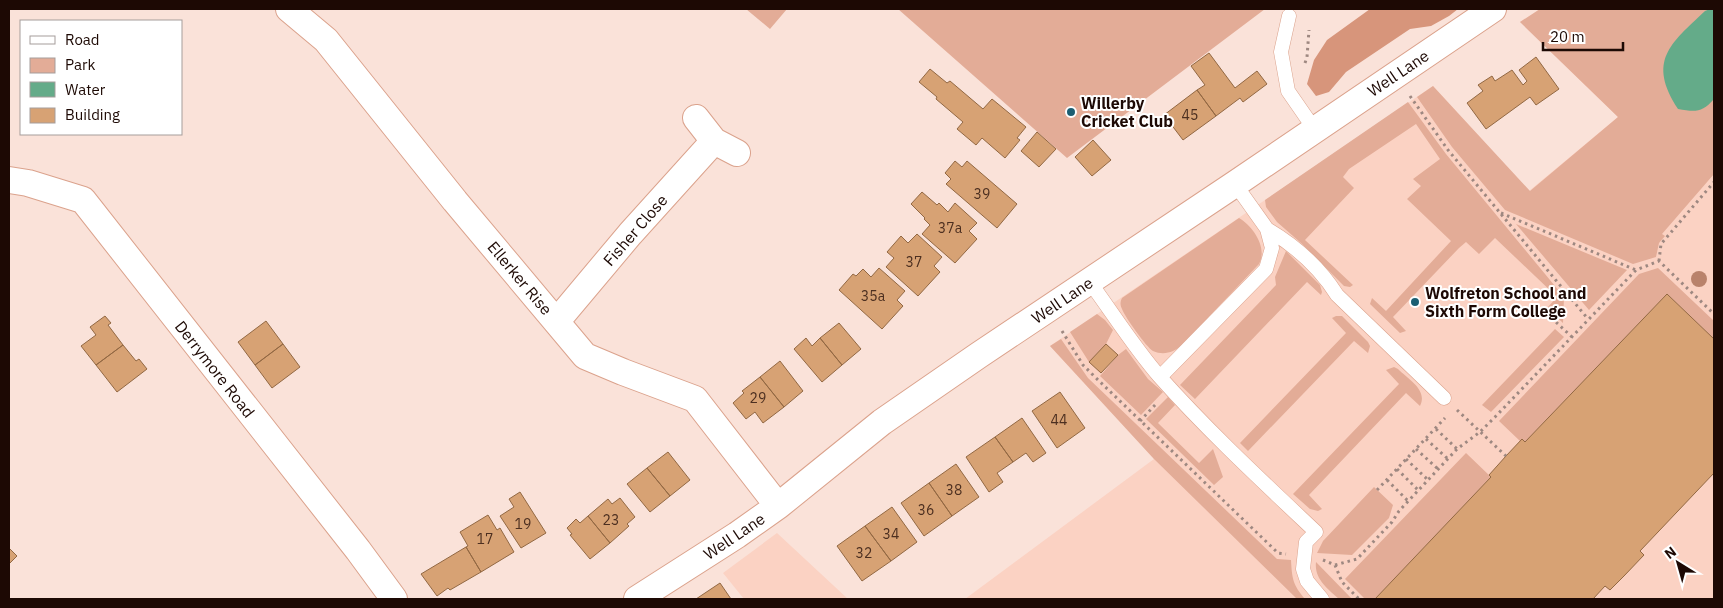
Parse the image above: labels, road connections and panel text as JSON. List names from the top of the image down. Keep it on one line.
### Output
{"streets":{"street":["Well Lane","Fisher Close","Ellerker Rise","Derrymore Road"]},"crossings":[["Well Lane","Ellerker Rise"],["Fisher Close","Ellerker Rise"]],"places":["Willerby Cricket Club","Wolfreton School and Sixth Form College"],"house_numbers":["45","39","37a","37","35a","29","44","38","36","23","19","34","17","32"],"legend":["Road","Park","Water","Building"],"scale_bar":"20 m","north":"top left"}
